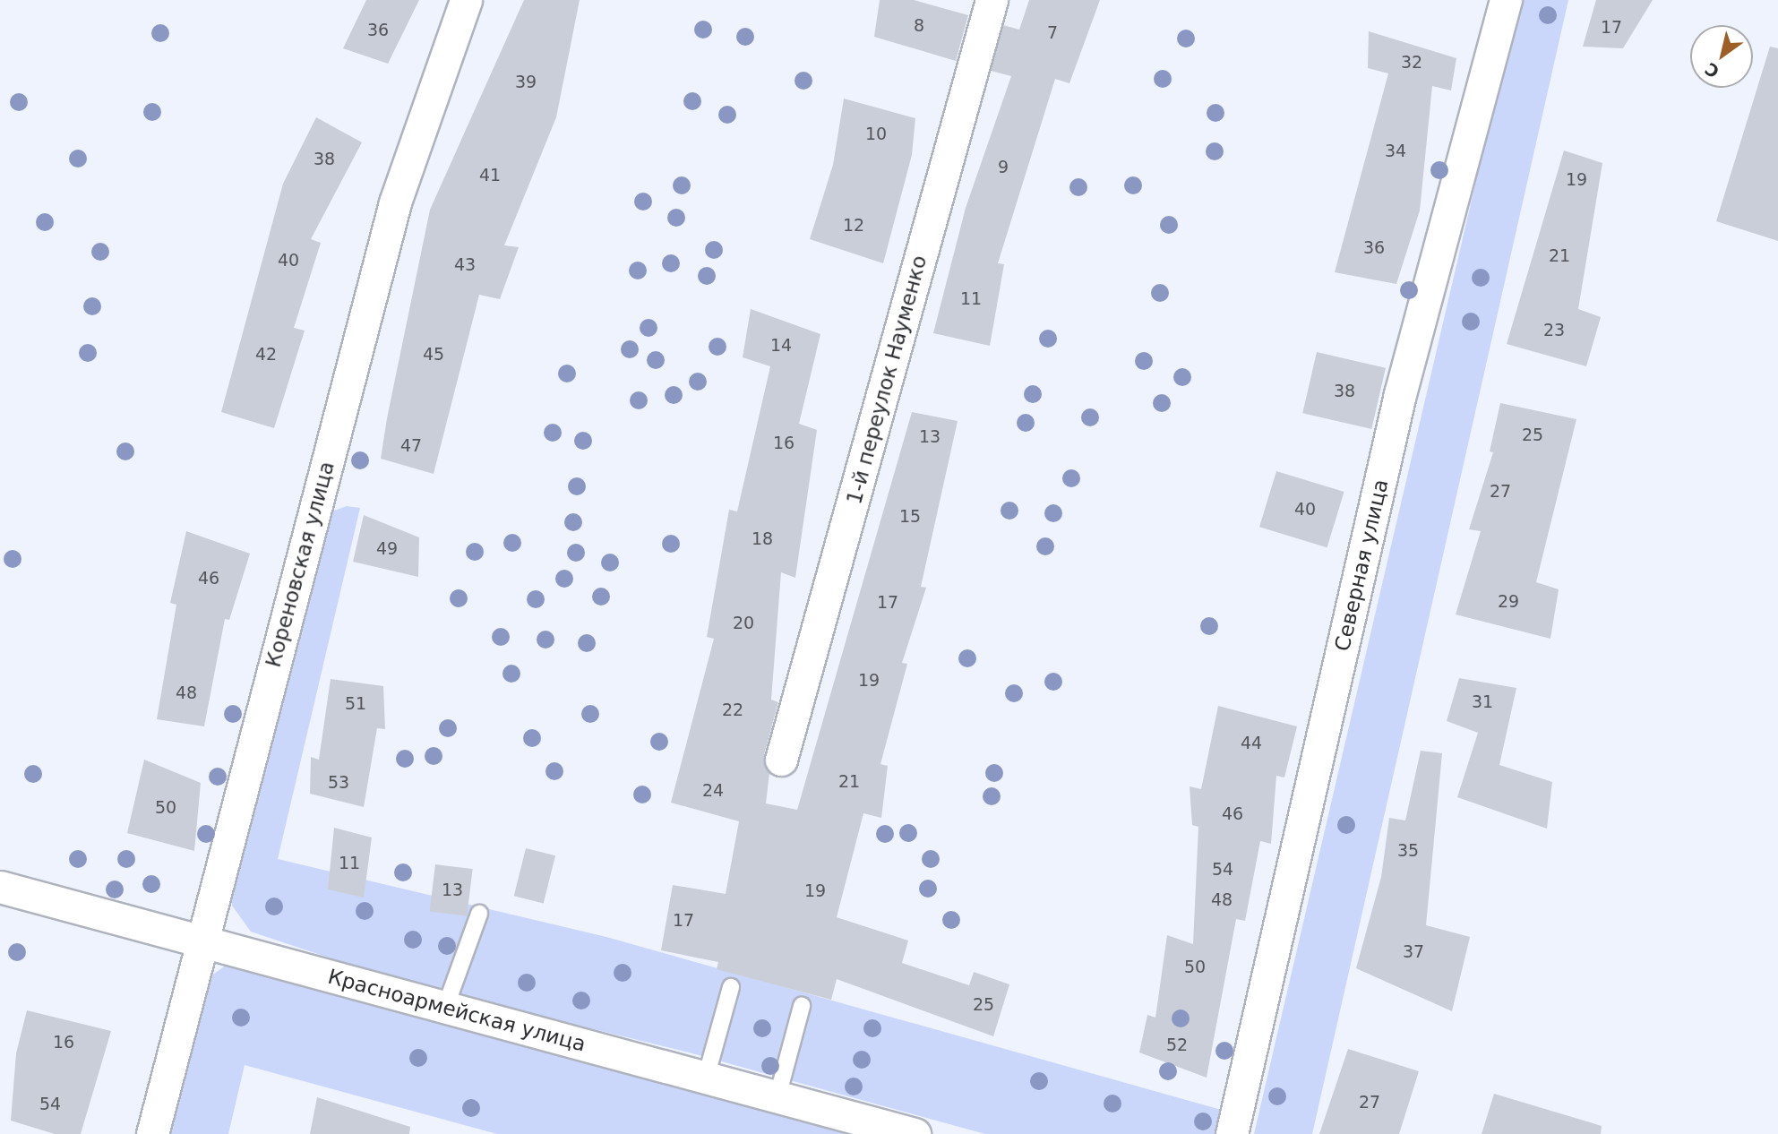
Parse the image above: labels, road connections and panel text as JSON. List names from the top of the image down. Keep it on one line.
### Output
{"streets":{"street":["1-й переулок Науменко","Кореновская улица","Северная улица","Красноармейская улица"]},"crossings":[["Кореновская улица","Красноармейская улица"]],"house_numbers":["8","17","36","7","32","39","10","34","38","9","41","19","12","36","21","40","43","11","23","14","42","45","38","25","13","16","47","27","40","15","18","49","46","29","17","20","19","48","31","51","22","44","21","53","24","50","46","35","11","54","13","19","48","17","37","50","25","16","52","27","54"],"north":"bottom left"}
